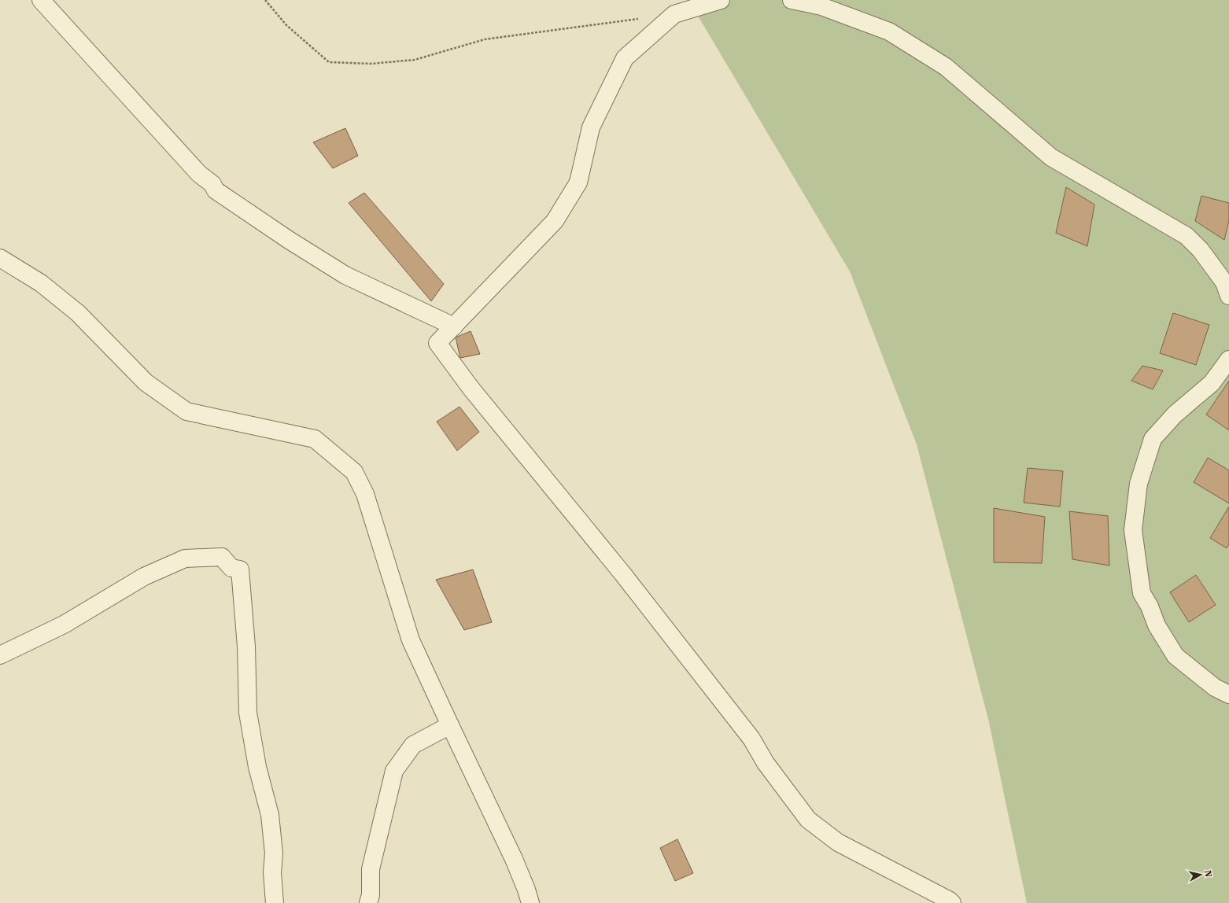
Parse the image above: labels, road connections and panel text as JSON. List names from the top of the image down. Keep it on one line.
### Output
{"north":"right"}
